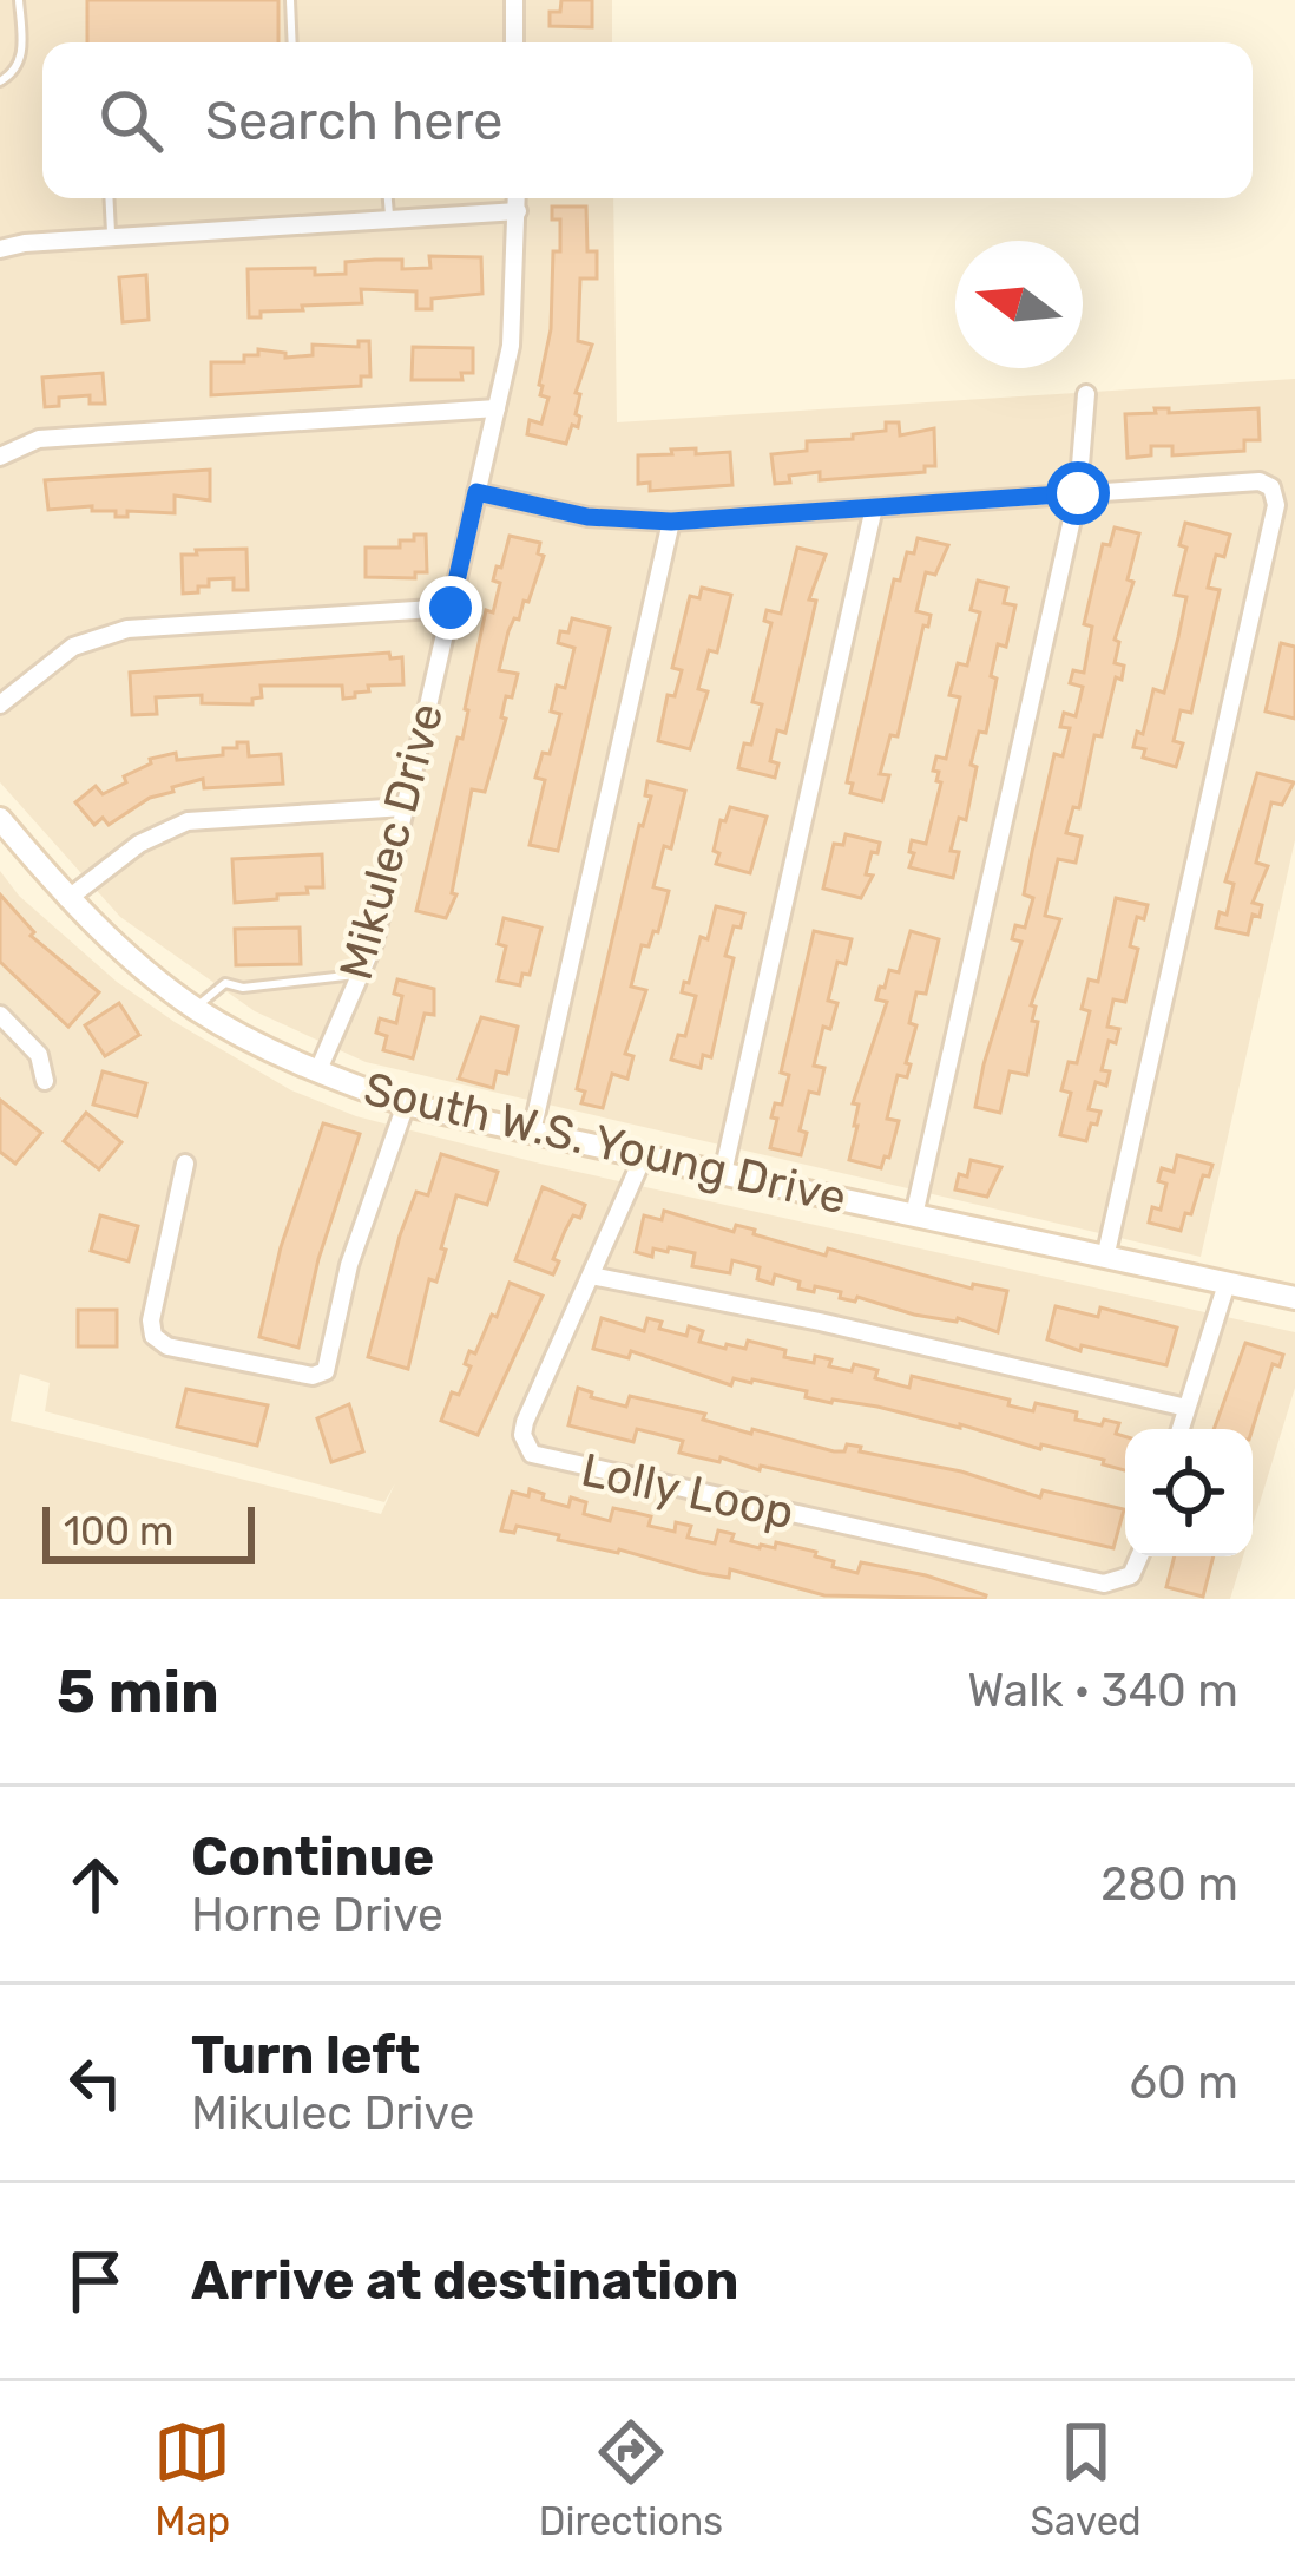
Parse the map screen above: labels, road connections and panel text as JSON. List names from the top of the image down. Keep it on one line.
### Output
{"streets":{"main road":["South W.S. Young Drive"],"street":["Mikulec Drive","Lolly Loop"]},"crossings":[["Mikulec Drive","South W.S. Young Drive"],["South W.S. Young Drive","Lolly Loop"]],"scale_bar":"100 m","north":"left","page":{"search":"Search here","scale":"100 m","heading":["5 min","Walk · 340 m"],"list":[["Continue","Horne Drive","280 m"],["Turn left","Mikulec Drive","60 m"],"Arrive at destination"],"nav":["Map","Directions","Saved"]}}
